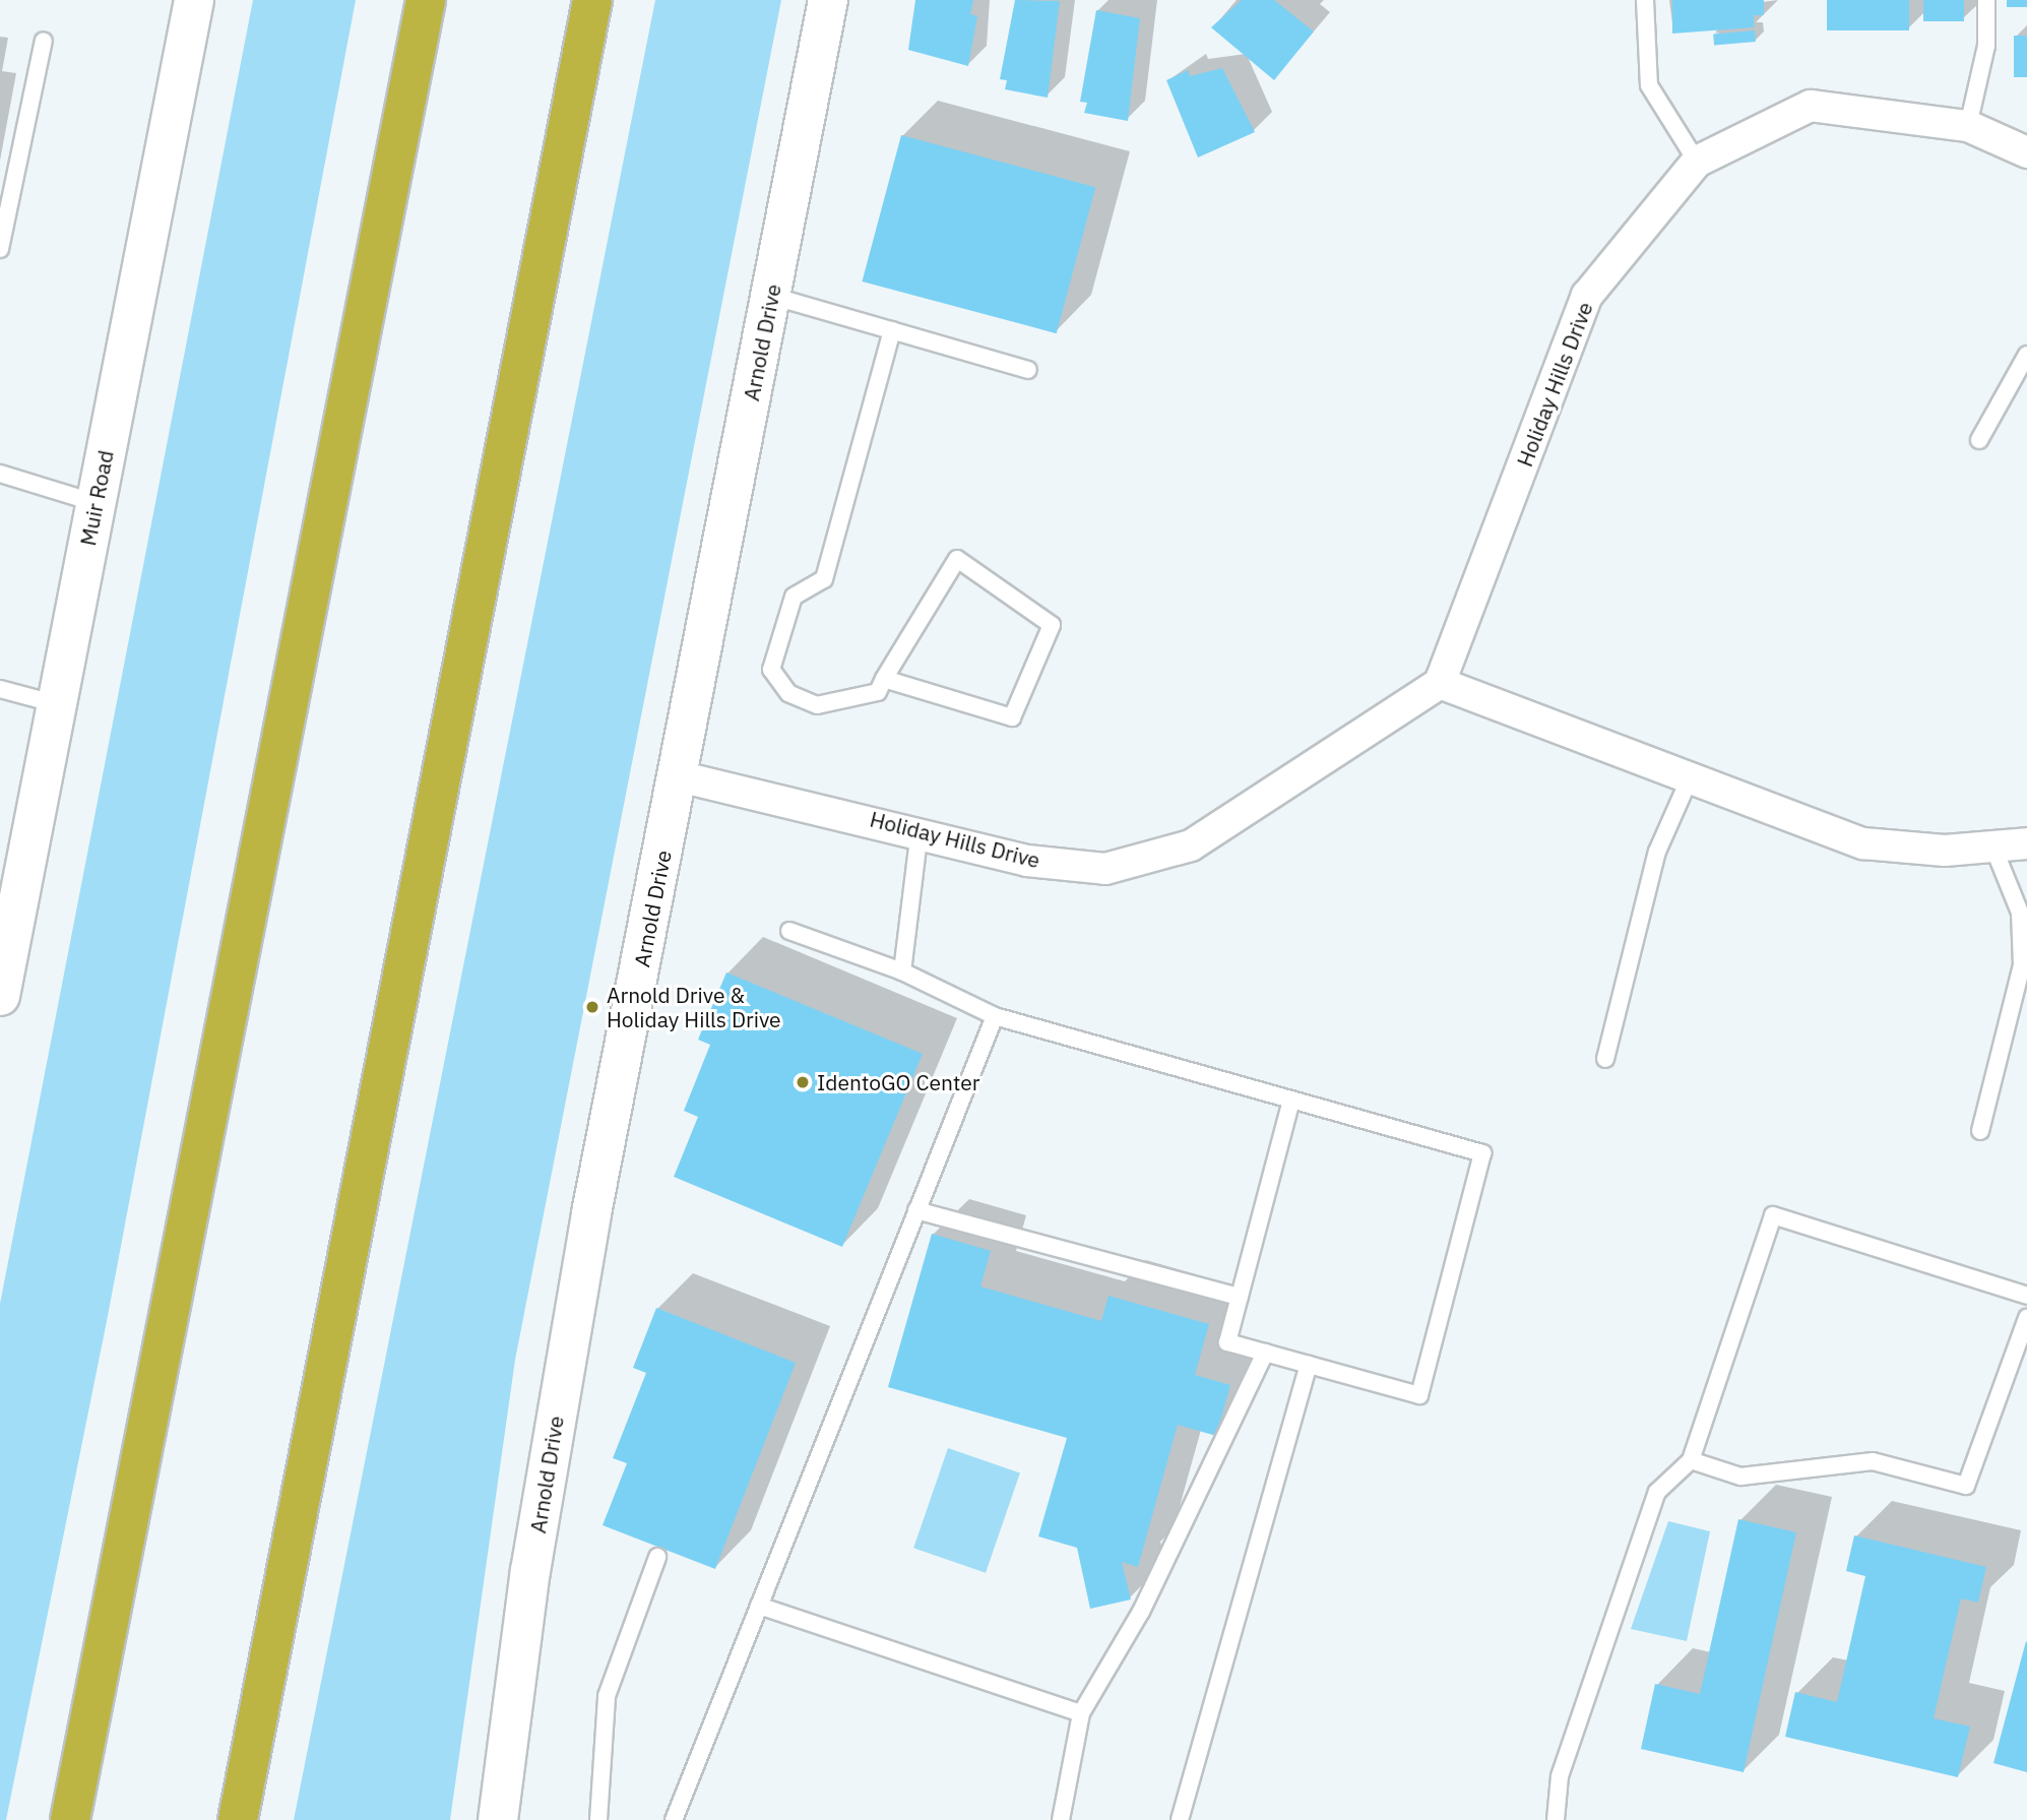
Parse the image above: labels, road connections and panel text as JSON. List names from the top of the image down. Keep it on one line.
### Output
{"streets":{"street":["Arnold Drive","Holiday Hills Drive","Muir Road"]},"crossings":[["Arnold Drive","Holiday Hills Drive"]],"places":["Arnold Drive & Holiday Hills Drive","IdentoGO Center"]}
